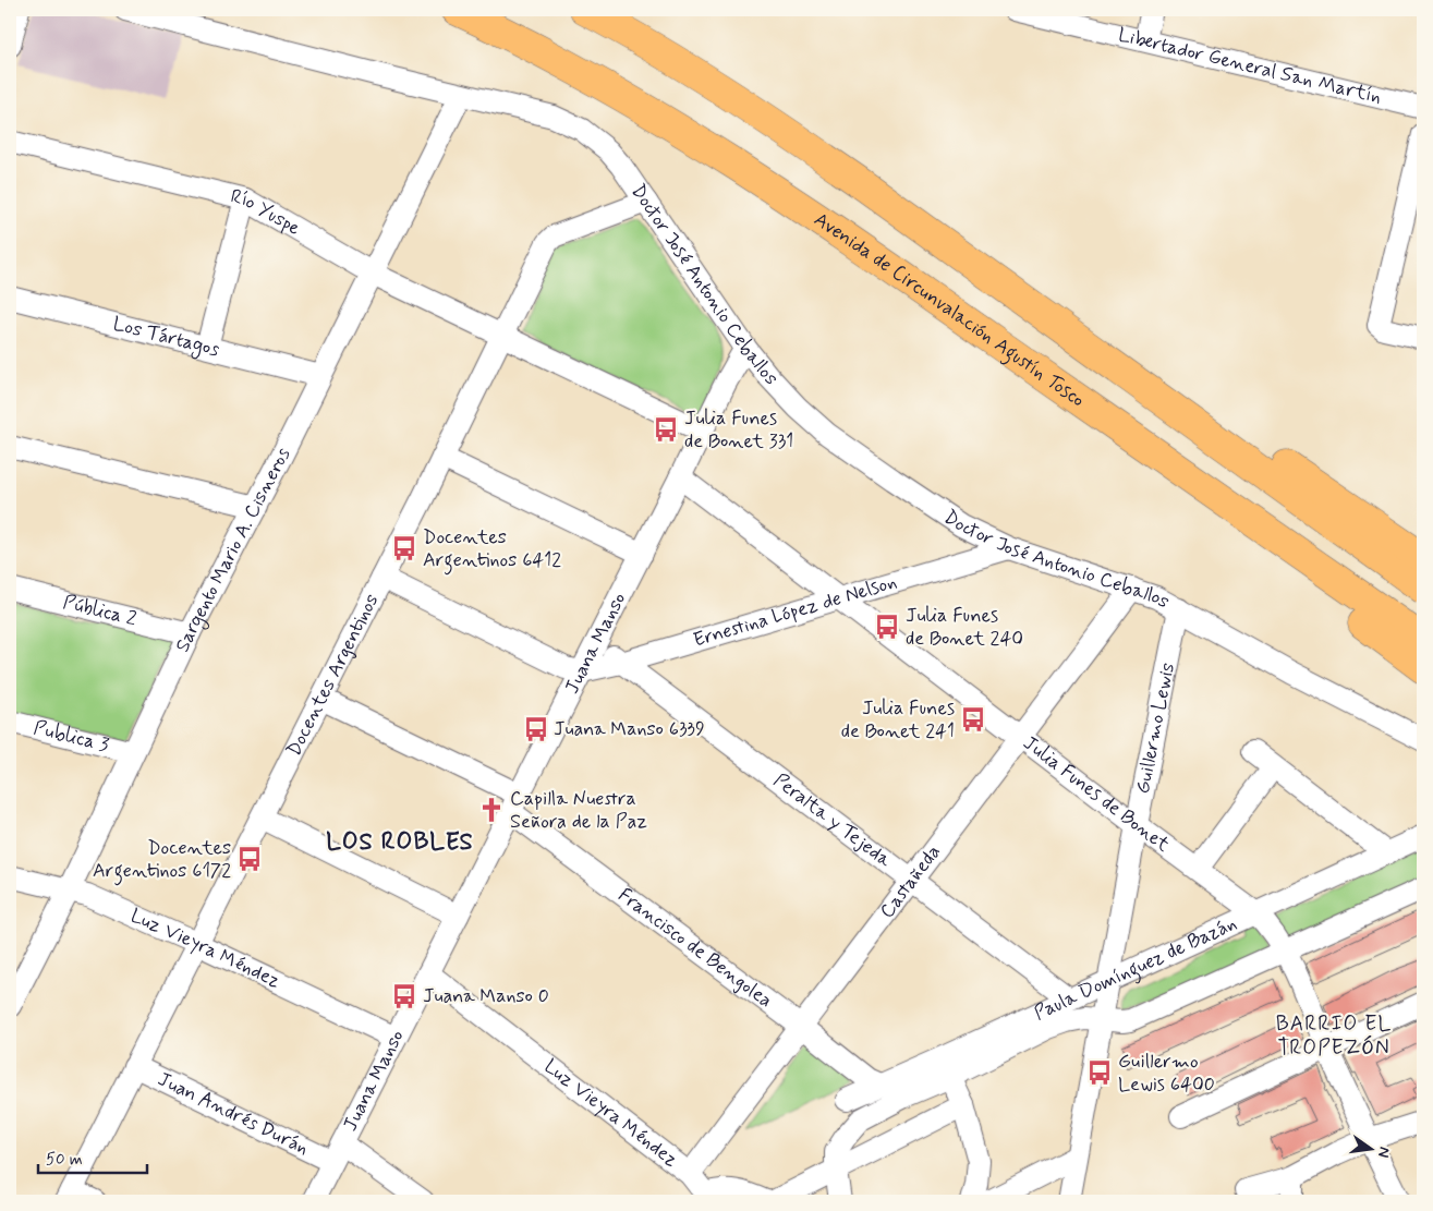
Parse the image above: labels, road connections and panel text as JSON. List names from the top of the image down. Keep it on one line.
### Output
{"streets":{"highway":["Avenida de Circunvalación Agustín Tosco"],"street":["Libertador General San Martín","Río Yuspe","Doctor José Antonio Ceballos","Los Tártagos","Sargento Mario A. Cisneros","Pública 2","Ernestina López de Nelson","Juana Manso","Docentes Argentinos","Guillermo Lewis","Publica 3","Julia Funes de Bonet","Peralta y Tejeda","Castañeda","Francisco de Bengolea","Luz Vieyra Méndez","Paula Domínguez de Bazán","Juan Andrés Durán"]},"crossings":[["Río Yuspe","Sargento Mario A. Cisneros"],["Río Yuspe","Docentes Argentinos"],["Doctor José Antonio Ceballos","Sargento Mario A. Cisneros"],["Doctor José Antonio Ceballos","Ernestina López de Nelson"],["Doctor José Antonio Ceballos","Juana Manso"],["Doctor José Antonio Ceballos","Docentes Argentinos"],["Doctor José Antonio Ceballos","Guillermo Lewis"],["Doctor José Antonio Ceballos","Castañeda"],["Los Tártagos","Sargento Mario A. Cisneros"],["Sargento Mario A. Cisneros","Pública 2"],["Sargento Mario A. Cisneros","Publica 3"],["Sargento Mario A. Cisneros","Luz Vieyra Méndez"],["Ernestina López de Nelson","Juana Manso"],["Ernestina López de Nelson","Julia Funes de Bonet"],["Ernestina López de Nelson","Peralta y Tejeda"],["Juana Manso","Julia Funes de Bonet"],["Juana Manso","Peralta y Tejeda"],["Juana Manso","Francisco de Bengolea"],["Juana Manso","Luz Vieyra Méndez"],["Juana Manso","Juan Andrés Durán"],["Docentes Argentinos","Francisco de Bengolea"],["Docentes Argentinos","Luz Vieyra Méndez"],["Docentes Argentinos","Juan Andrés Durán"],["Guillermo Lewis","Julia Funes de Bonet"],["Guillermo Lewis","Paula Domínguez de Bazán"],["Julia Funes de Bonet","Castañeda"],["Julia Funes de Bonet","Paula Domínguez de Bazán"],["Peralta y Tejeda","Castañeda"],["Peralta y Tejeda","Paula Domínguez de Bazán"],["Castañeda","Francisco de Bengolea"],["Castañeda","Luz Vieyra Méndez"],["Francisco de Bengolea","Paula Domínguez de Bazán"]],"districts":["LOS ROBLES","BARRIO EL TROPEZÓN"],"places":{"bus stop":["Julia Funes de Bonet 331","Docentes Argentinos 6412","Julia Funes de Bonet 240","Julia Funes de Bonet 241","Juana Manso 6339","Docentes Argentinos 6172","Juana Manso 0","Guillermo Lewis 6400"],"church":["Capilla Nuestra Señora de la Paz"]},"scale_bar":"50 m","north":"right"}
